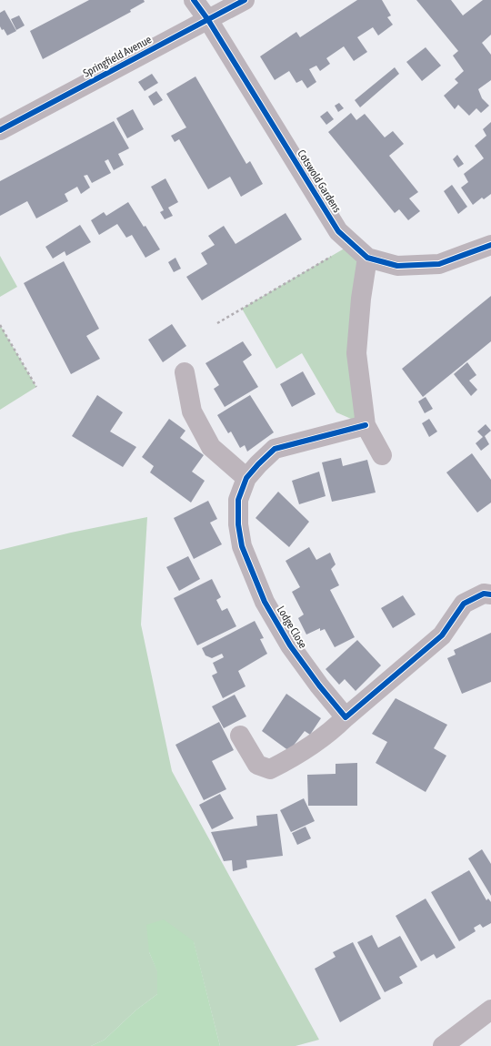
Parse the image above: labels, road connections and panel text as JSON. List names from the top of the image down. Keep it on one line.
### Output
{"streets":{"street":["Springfield Avenue","Cotswold Gardens","Lodge Close"]},"crossings":[["Springfield Avenue","Cotswold Gardens"]]}
